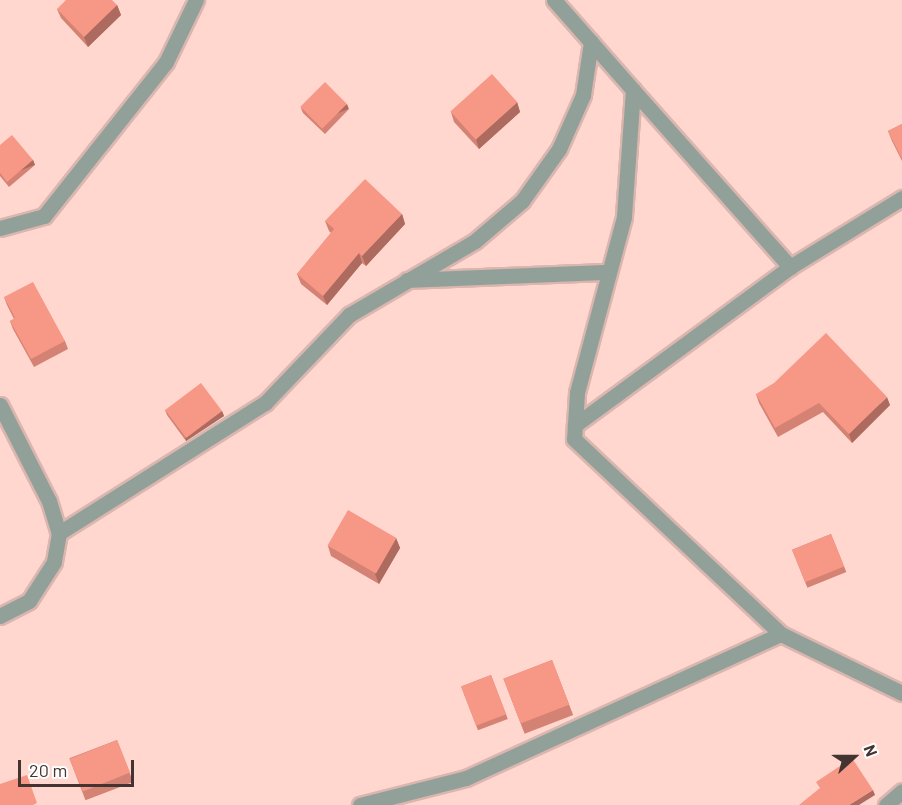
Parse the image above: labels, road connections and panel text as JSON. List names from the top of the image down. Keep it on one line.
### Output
{"scale_bar":"20 m","north":"right"}
